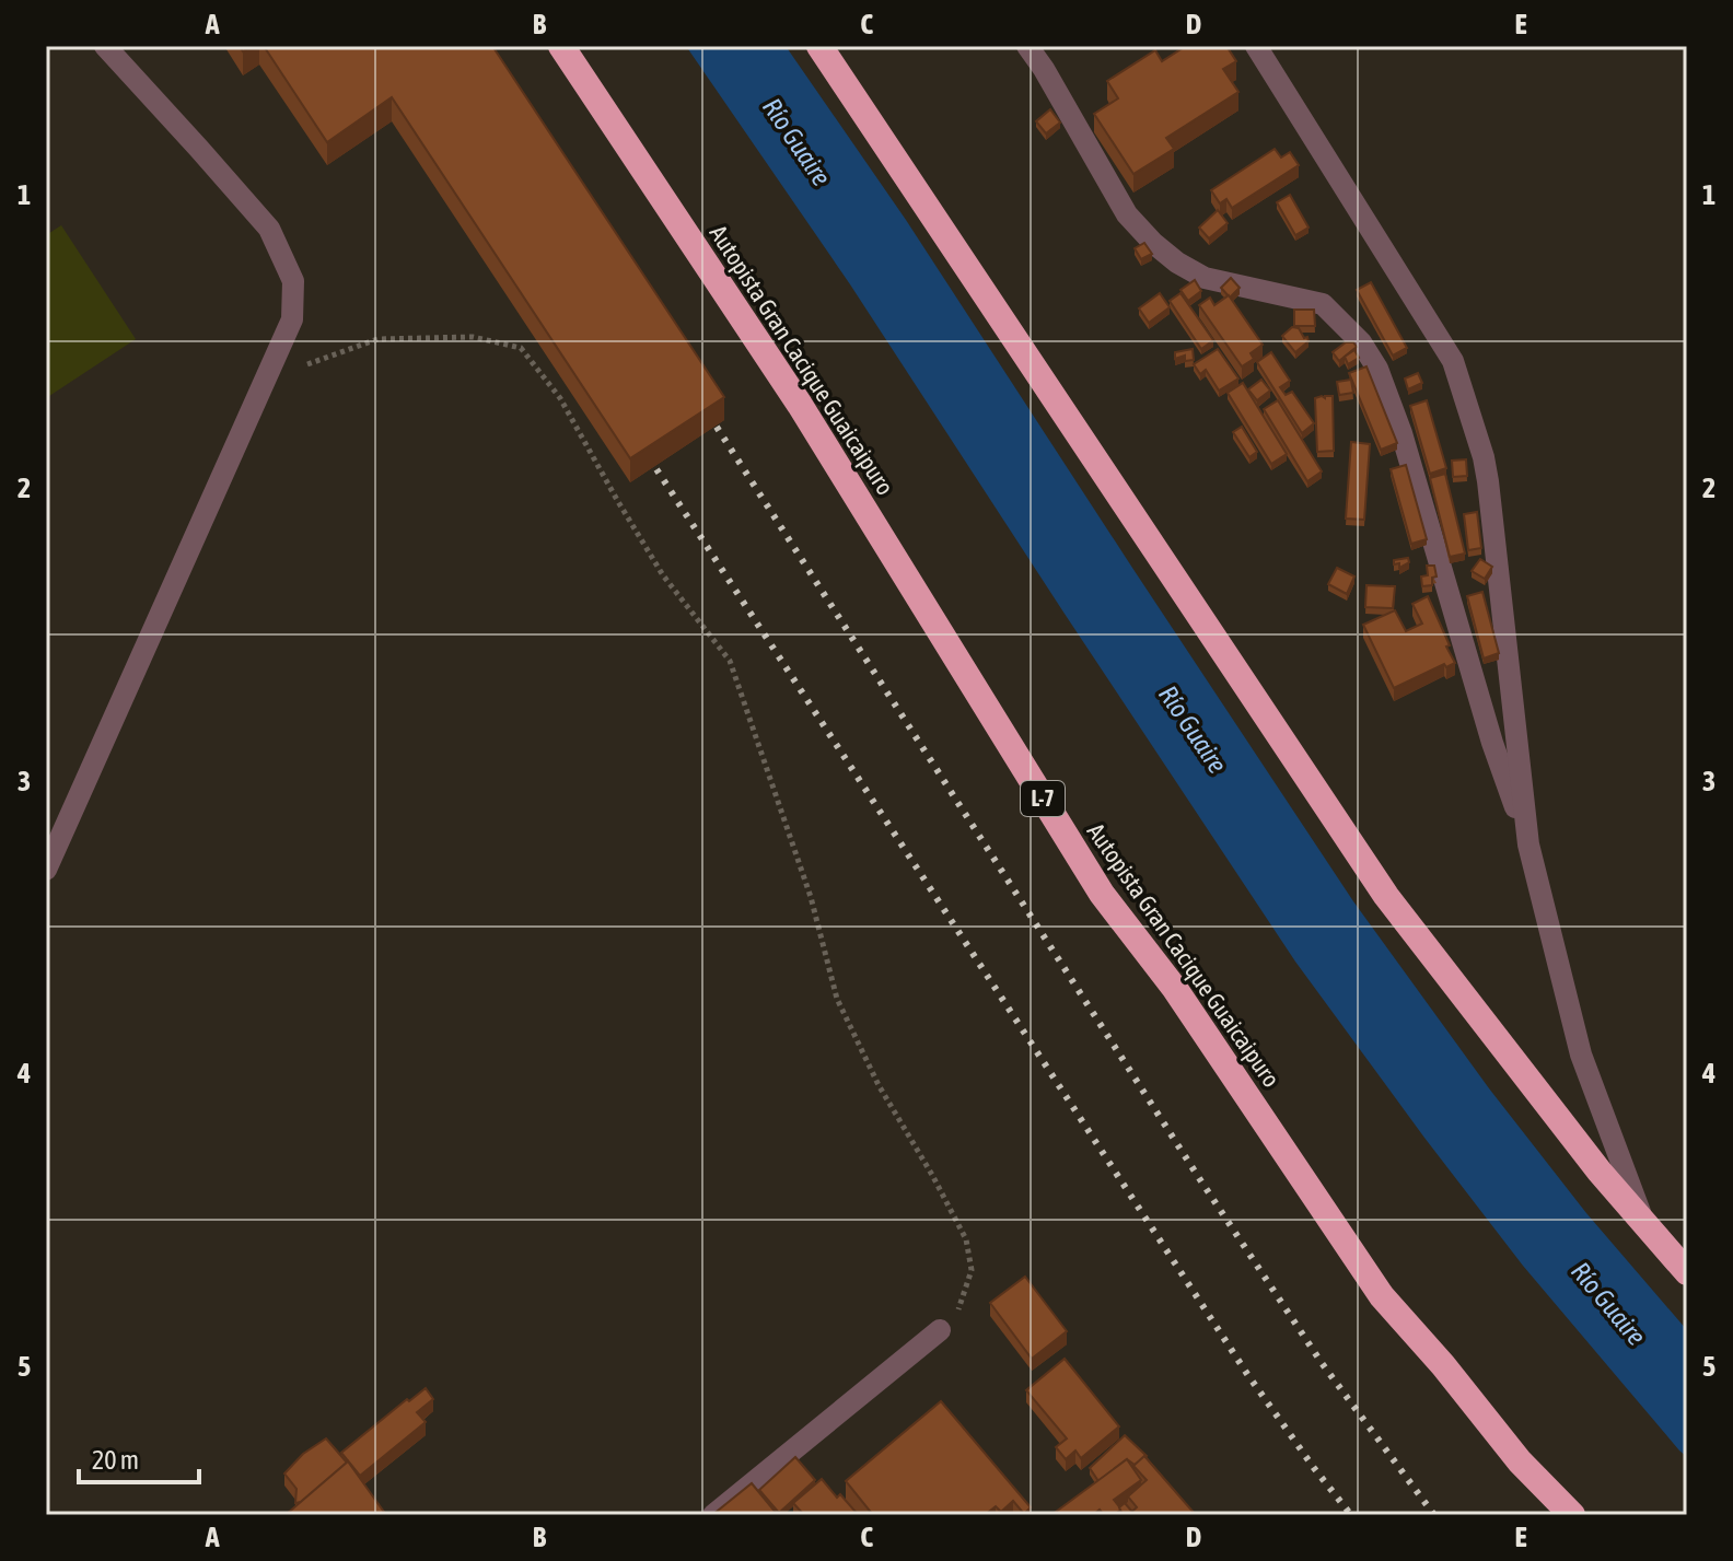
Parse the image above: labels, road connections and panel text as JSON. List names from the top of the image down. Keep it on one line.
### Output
{"streets":{"highway":["Autopista Gran Cacique Guaicaipuro","L-7"]},"water":["Río Guaire"],"scale_bar":"20 m","grid":{"columns":["A","B","C","D","E"],"rows":["1","2","3","4","5"]}}
